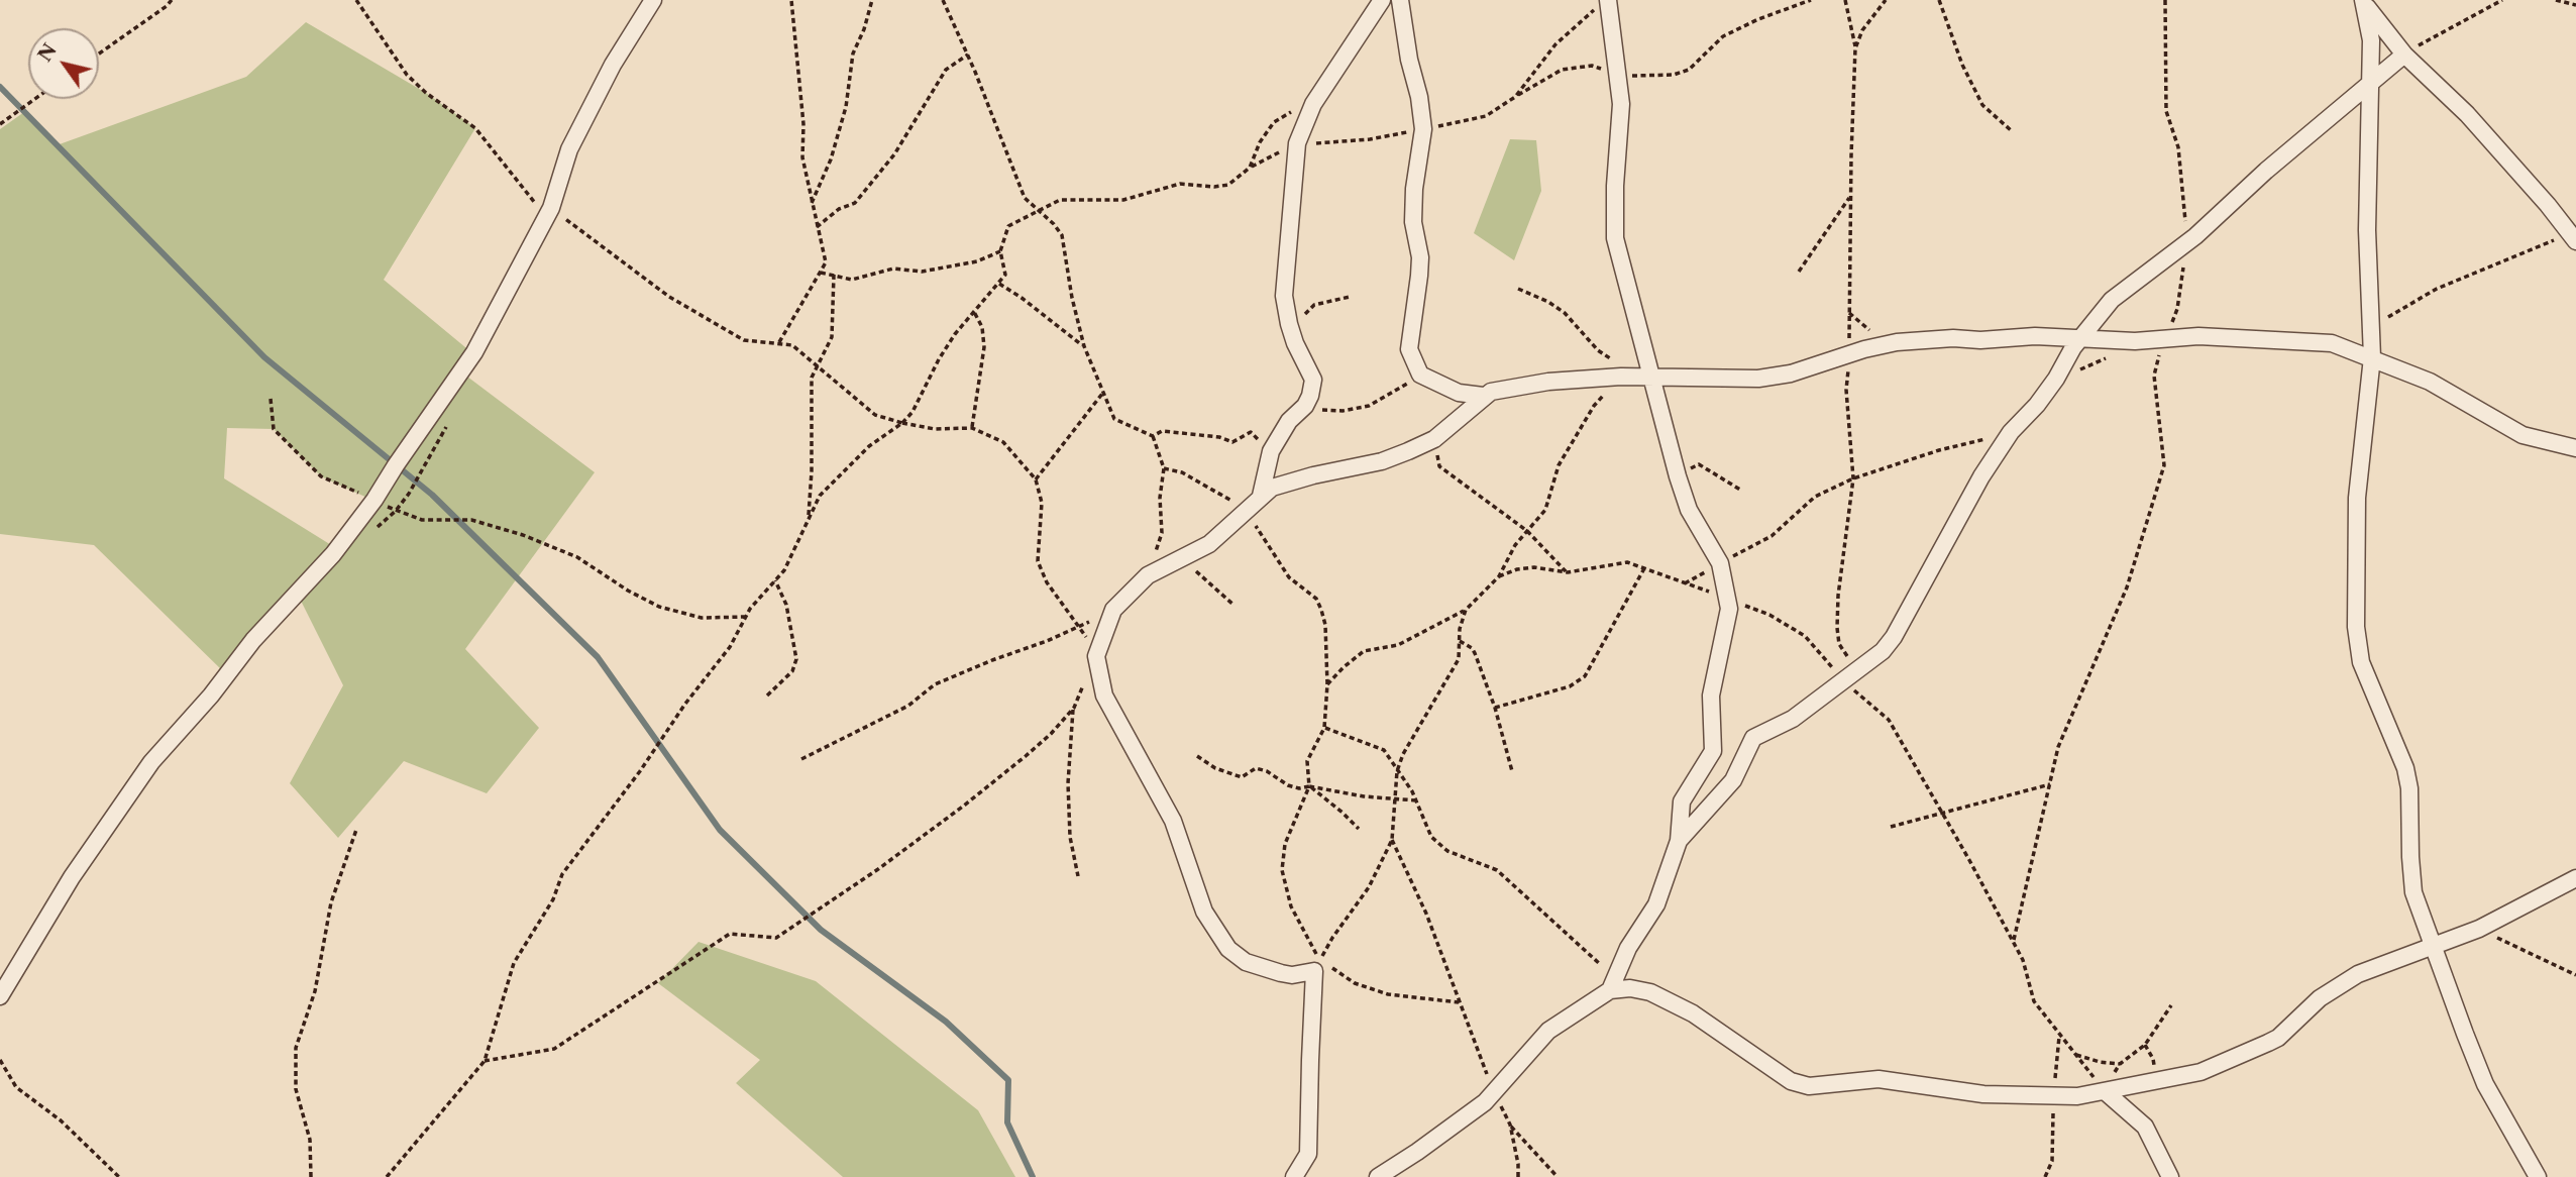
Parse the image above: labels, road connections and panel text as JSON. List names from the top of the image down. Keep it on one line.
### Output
{"north":"top left"}
